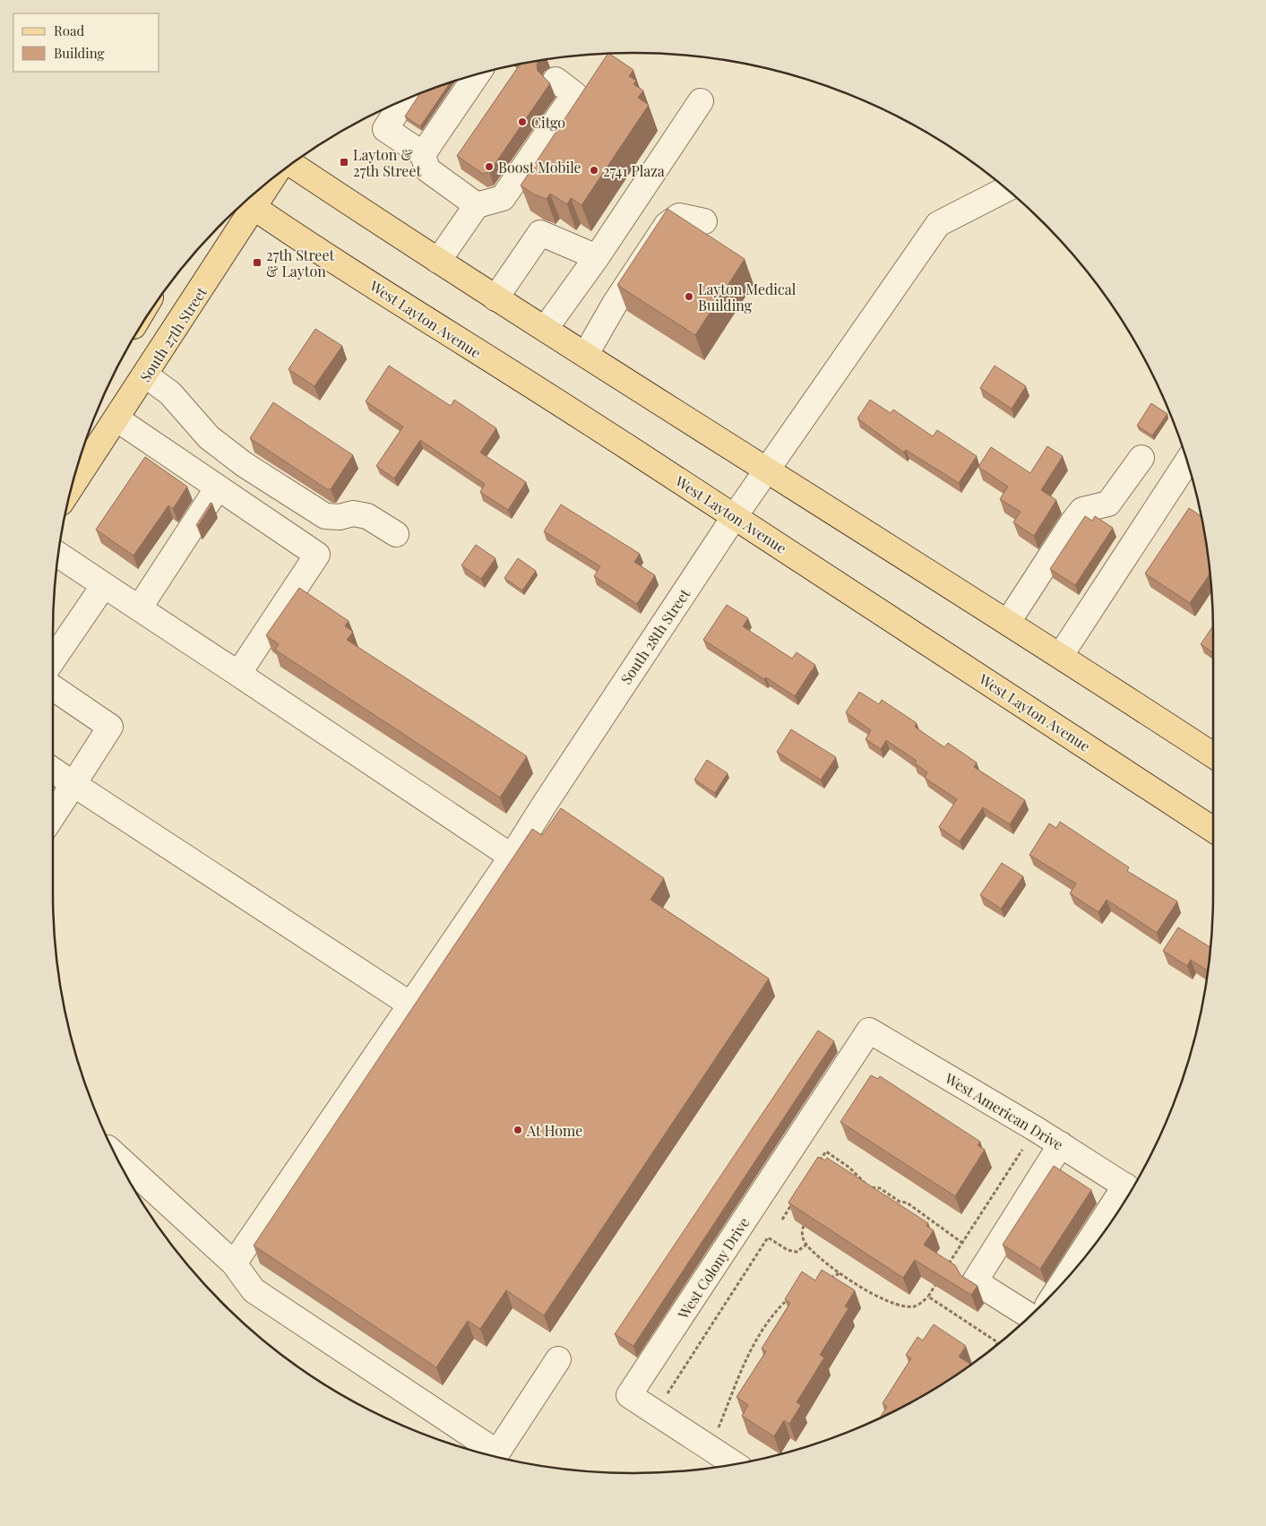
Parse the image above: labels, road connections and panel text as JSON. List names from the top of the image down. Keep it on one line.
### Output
{"streets":{"main road":["West Layton Avenue","South 27th Street"],"street":["South 28th Street","West American Drive","West Colony Drive"]},"crossings":[["West Layton Avenue","South 27th Street"],["West Layton Avenue","South 28th Street"],["West American Drive","West Colony Drive"]],"places":{"other":["Citgo","Boost Mobile","2741 Plaza","Layton Medical Building","At Home"],"transit":["Layton & 27th Street","27th Street & Layton"]},"legend":["Road","Building"]}
